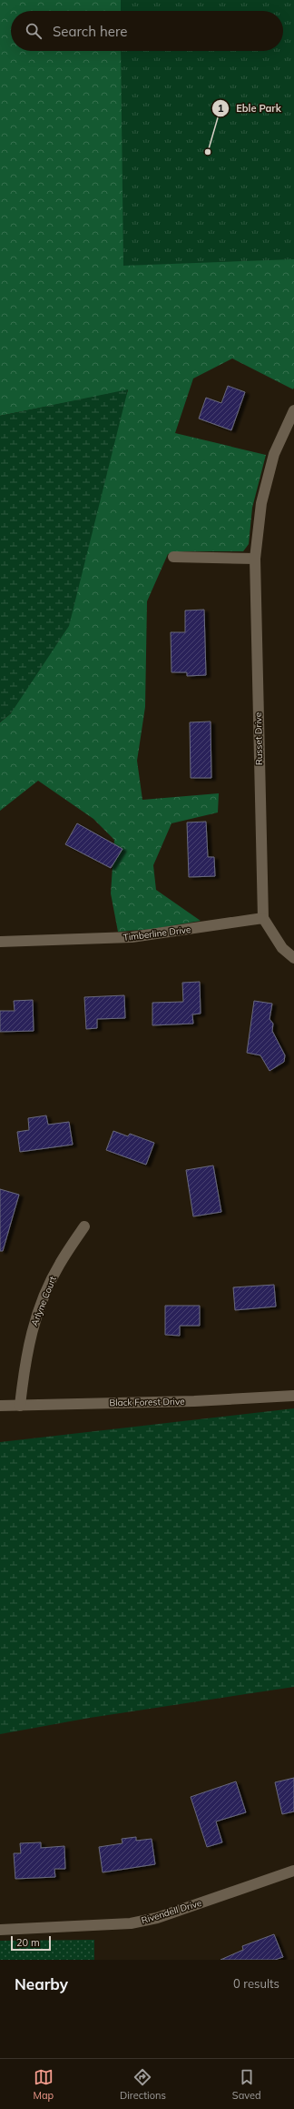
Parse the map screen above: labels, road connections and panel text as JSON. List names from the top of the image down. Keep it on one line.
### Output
{"streets":{"street":["Russet Drive","Timberline Drive","Arlyne Court","Black Forest Drive","Rivendell Drive"]},"crossings":[["Russet Drive","Timberline Drive"],["Arlyne Court","Black Forest Drive"]],"places":["Eble Park"],"scale_bar":"20 m","page":{"search":"Search here","scale":"20 m","heading":["Nearby","0 results"],"nav":["Map","Directions","Saved"]}}
